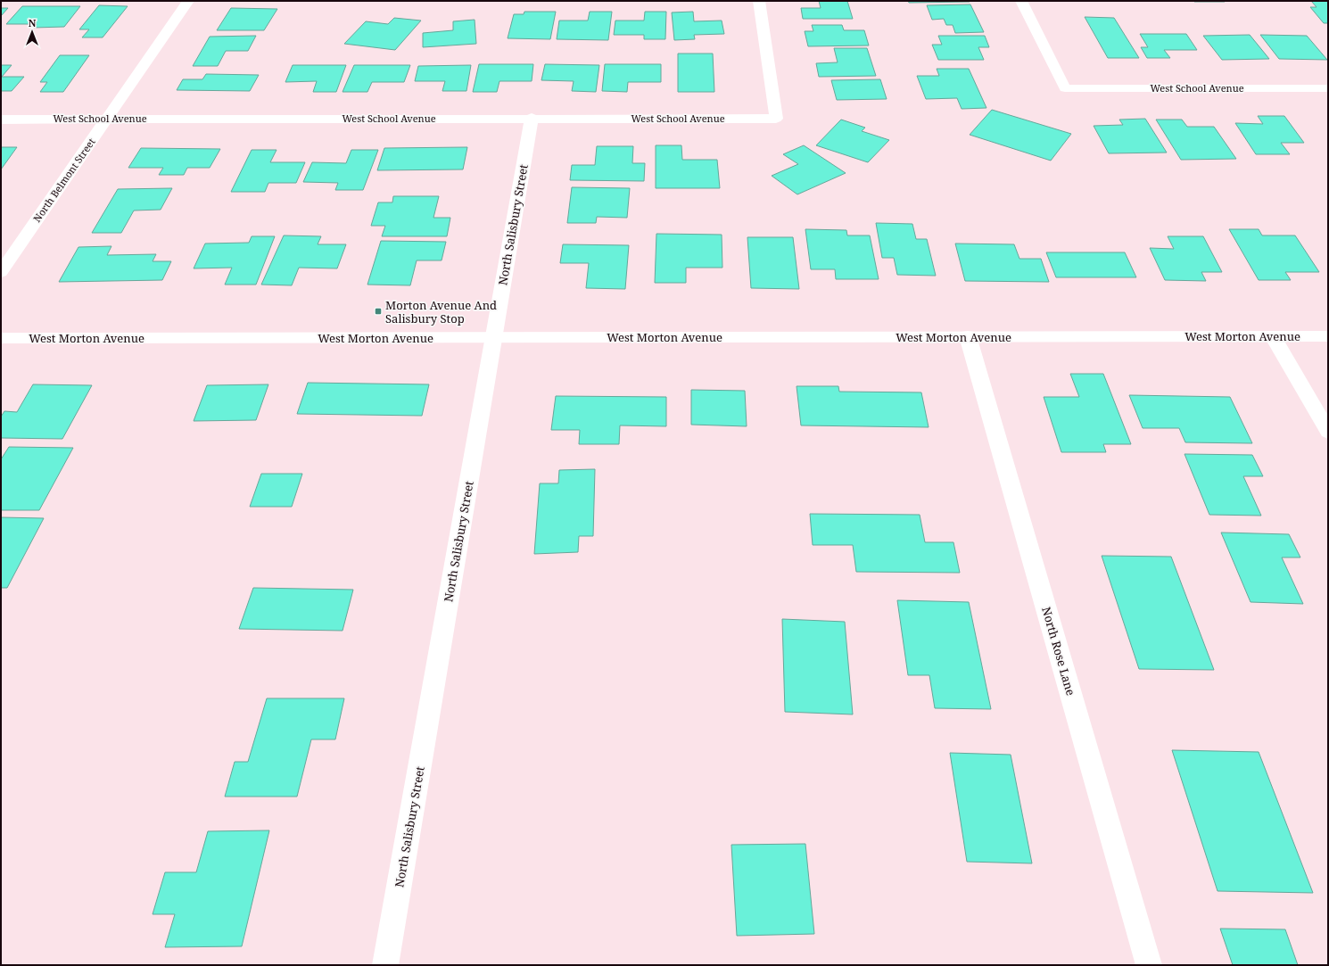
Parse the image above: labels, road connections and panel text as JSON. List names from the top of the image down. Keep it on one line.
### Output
{"streets":{"street":["West School Avenue","North Belmont Street","North Salisbury Street","West Morton Avenue","North Rose Lane"]},"crossings":[["West School Avenue","North Belmont Street"],["West School Avenue","North Salisbury Street"],["North Salisbury Street","West Morton Avenue"],["West Morton Avenue","North Rose Lane"]],"places":{"transit":["Morton Avenue And Salisbury Stop"]},"north":"top"}
